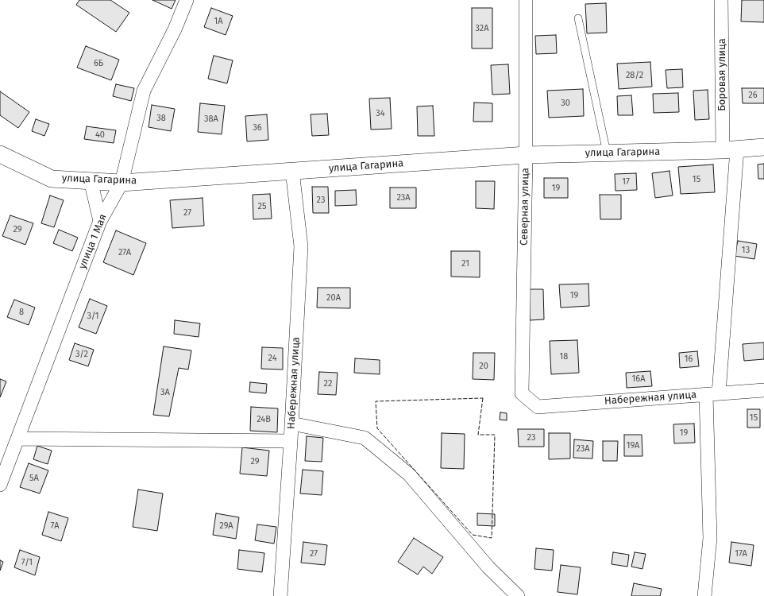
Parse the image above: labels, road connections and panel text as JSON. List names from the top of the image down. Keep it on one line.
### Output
{"streets":{"street":["Боровая улица","улица Гагарина","Северная улица","улица 1 Мая","Набережная улица"]},"crossings":[["Боровая улица","улица Гагарина"],["улица Гагарина","Северная улица"],["улица Гагарина","улица 1 Мая"],["улица Гагарина","Набережная улица"],["Северная улица","Набережная улица"]],"house_numbers":["1А","32А","6Б","28/2","26","30","34","38","38А","36","40","15","17","19","23А","23","25","27","29","13","27А","21","19","20А","8","3/1","3/2","18","24","16","20","16А","22","3А","15","24В","19","23","19А","23А","29","5А","7А","29А","27","17А","7/1"]}
